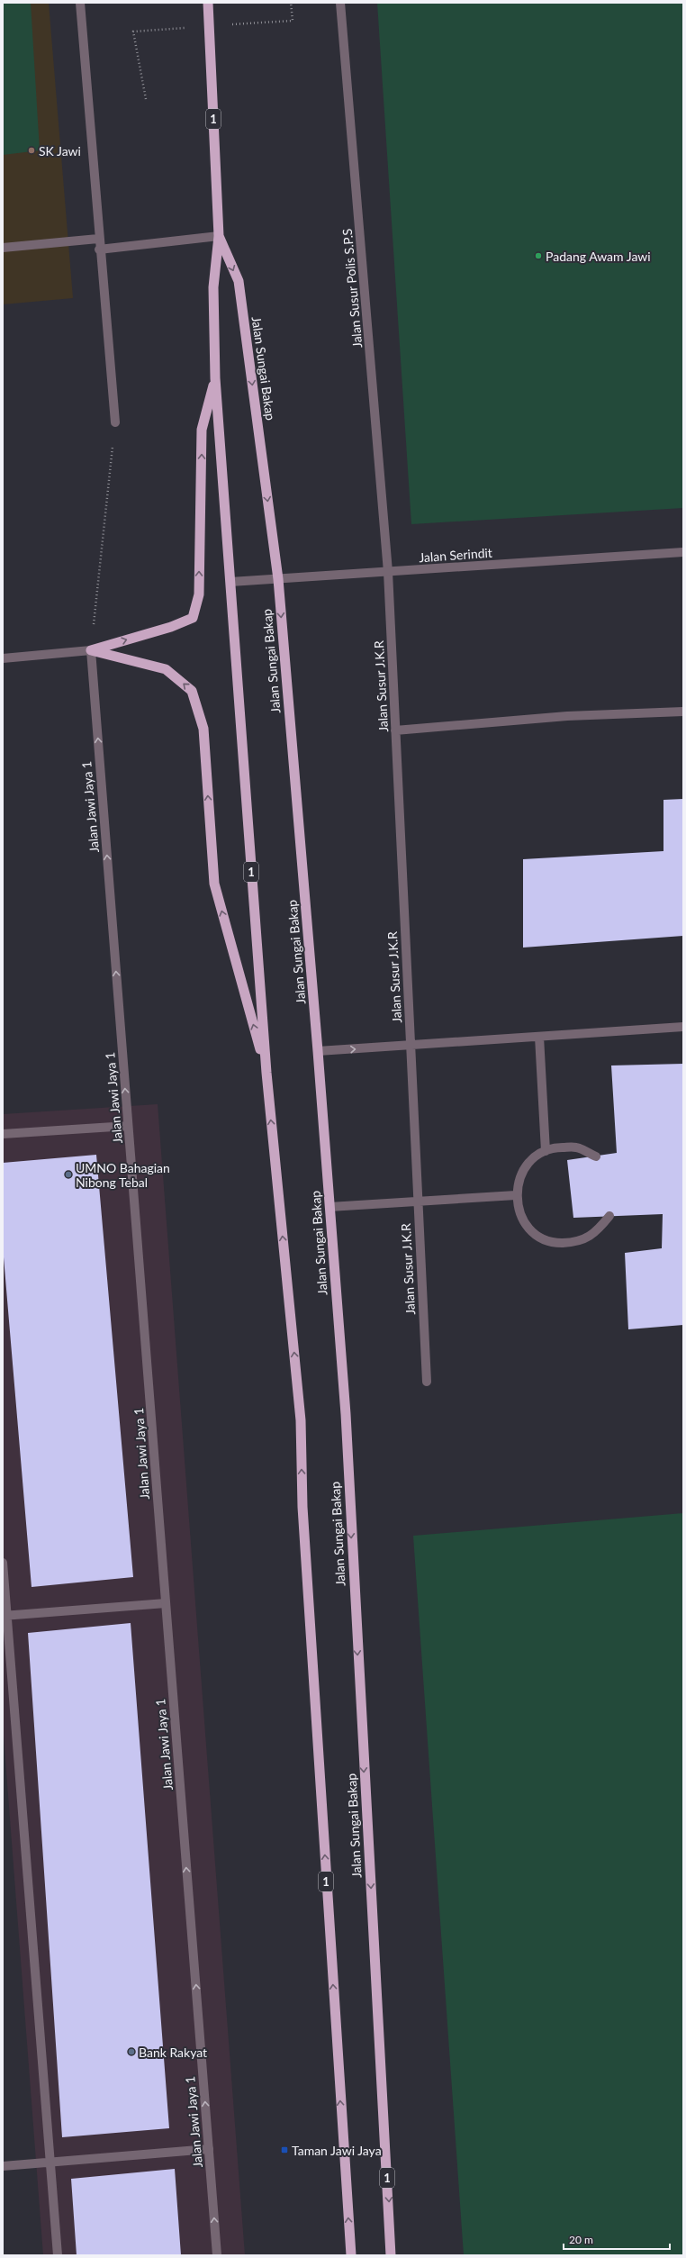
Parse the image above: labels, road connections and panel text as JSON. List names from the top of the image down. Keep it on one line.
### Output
{"streets":{"highway":["1","Jalan Sungai Bakap"],"street":["Jalan Susur Polis S.P.S","Jalan Serindit","Jalan Susur J.K.R","Jalan Jawi Jaya 1"]},"crossings":[["Jalan Susur Polis S.P.S","Jalan Serindit"],["Jalan Susur Polis S.P.S","Jalan Susur J.K.R"],["Jalan Sungai Bakap","Jalan Serindit"],["Jalan Serindit","Jalan Susur J.K.R"]],"one_way":["Jalan Jawi Jaya 1"],"places":{"other":["SK Jawi","Padang Awam Jawi","UMNO Bahagian Nibong Tebal","Bank Rakyat"],"transit":["Taman Jawi Jaya"]},"scale_bar":"20 m"}
